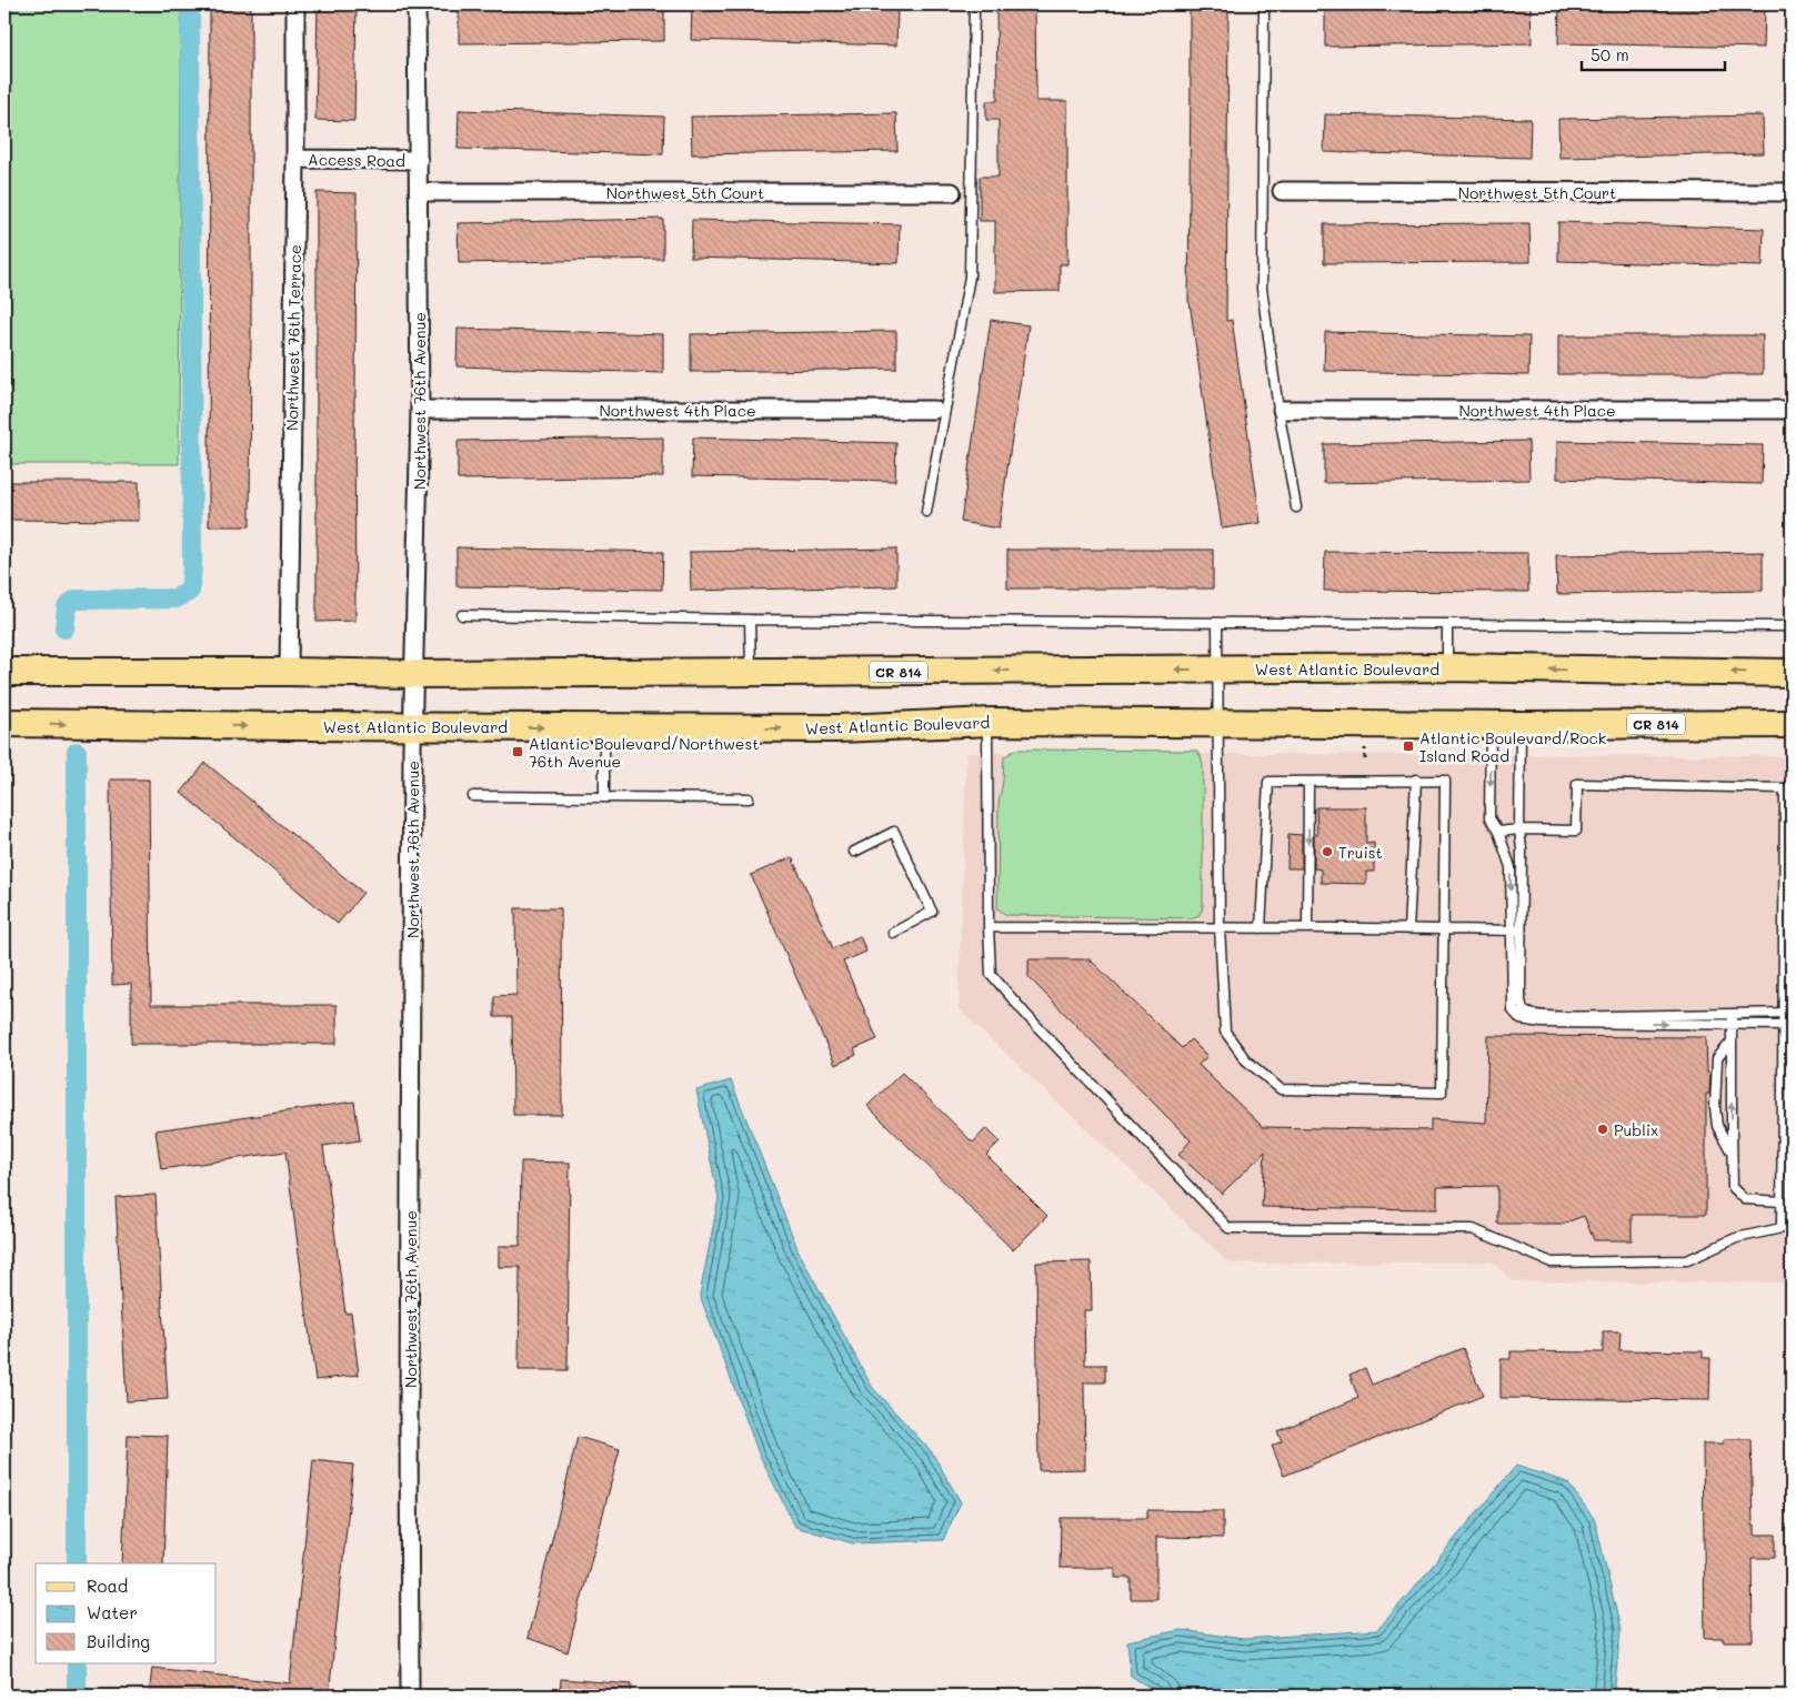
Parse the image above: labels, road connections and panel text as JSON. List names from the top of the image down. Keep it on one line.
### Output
{"streets":{"main road":["West Atlantic Boulevard","CR 814"],"street":["Access Road","Northwest 5th Court","Northwest 76th Terrace","Northwest 76th Avenue","Northwest 4th Place"]},"crossings":[["Access Road","Northwest 76th Terrace"],["Access Road","Northwest 76th Avenue"],["Northwest 5th Court","Northwest 76th Avenue"],["Northwest 76th Terrace","West Atlantic Boulevard"],["Northwest 76th Avenue","Northwest 4th Place"],["Northwest 76th Avenue","West Atlantic Boulevard"]],"places":{"transit":["Atlantic Boulevard/Rock Island Road","Atlantic Boulevard/Northwest 76th Avenue"],"other":["Truist","Publix"]},"legend":["Road","Water","Building"],"scale_bar":"50 m"}
